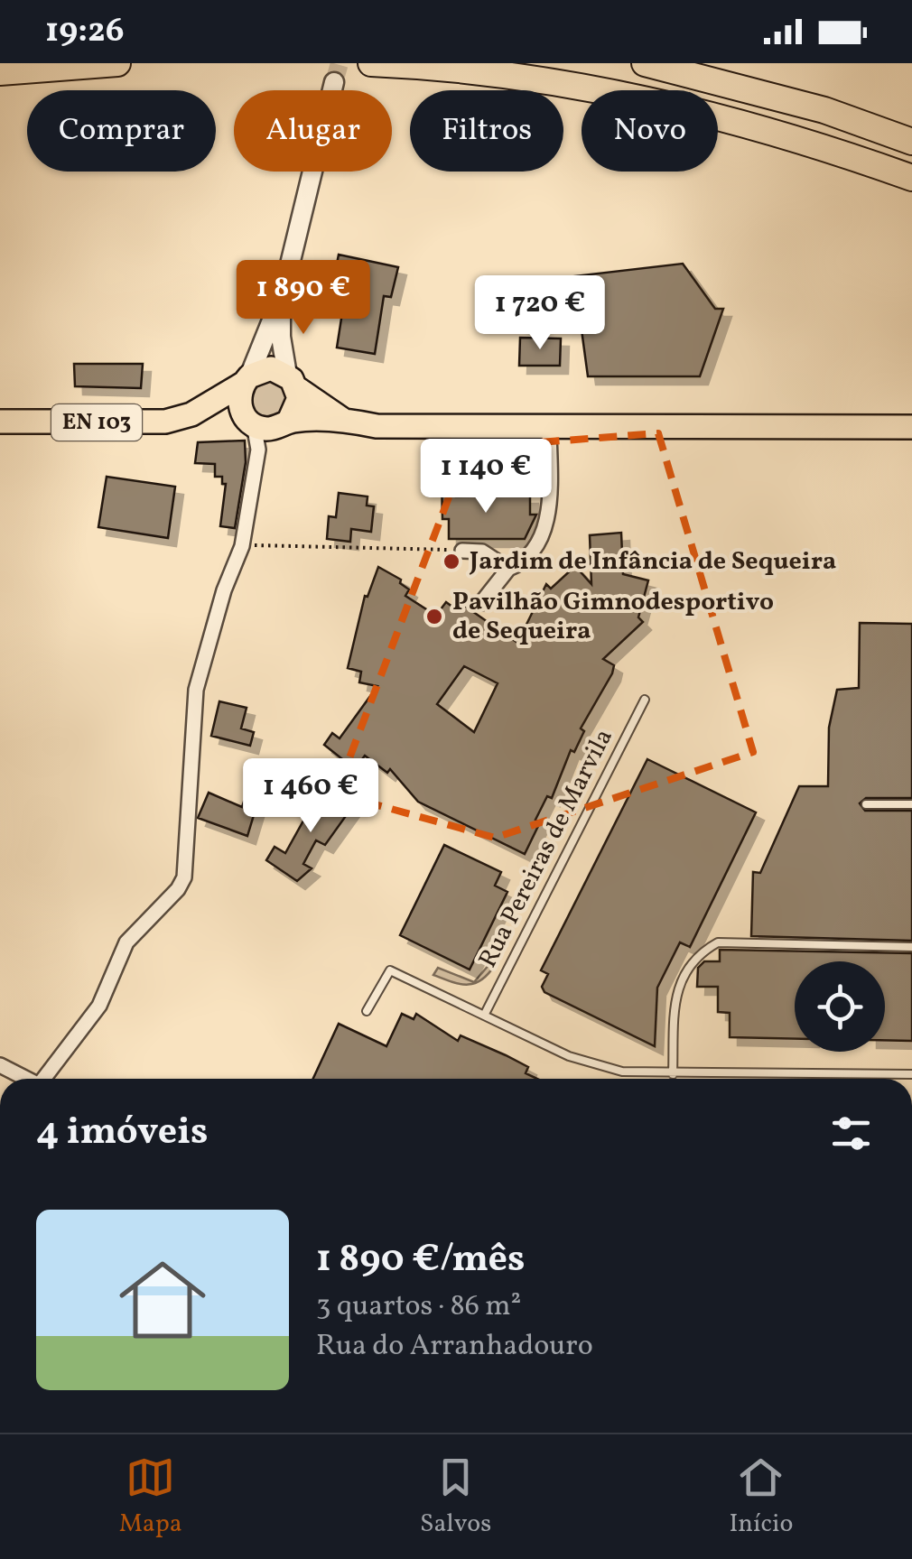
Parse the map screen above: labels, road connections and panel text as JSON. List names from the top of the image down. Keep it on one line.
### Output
{"streets":{"main road":["EN 103"],"lane":["Rua Pereiras de Marvila"]},"places":["Jardim de Infância de Sequeira","Pavilhão Gimnodesportivo de Sequeira"],"page":{"status":"19:26","chip":["Comprar","Alugar","Filtros","Novo"],"price":["1 890 €","1 720 €","1 140 €","1 460 €"],"heading":"4 imóveis","list":[{"name":"1 890 €/mês","note":"3 quartos · 86 m² · Rua do Arranhadouro"}],"tabs":["Mapa","Salvos","Início"]}}
